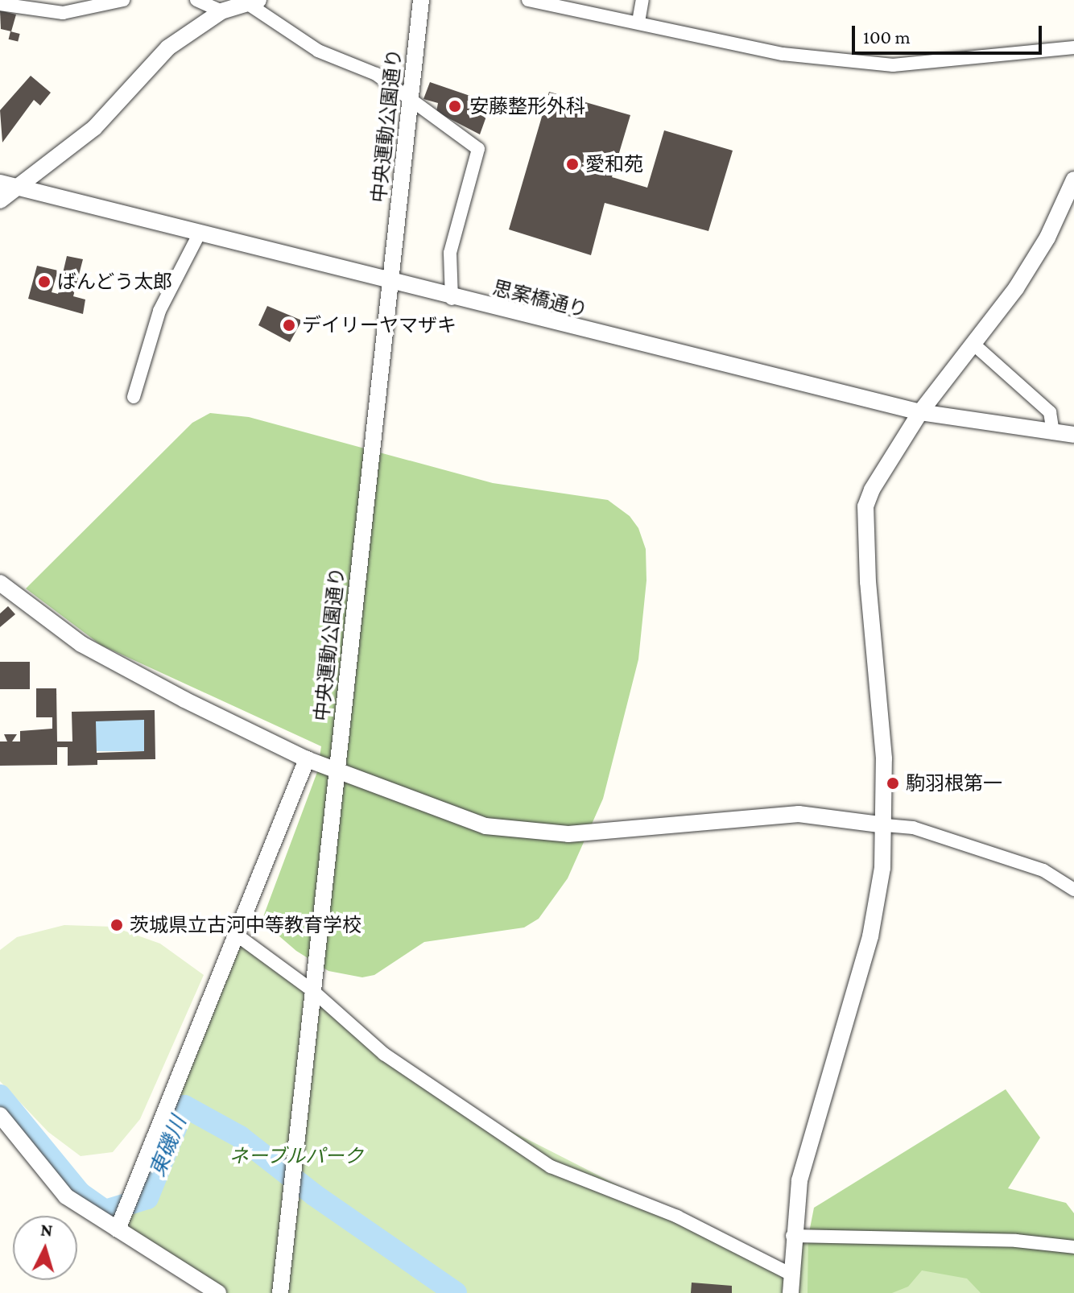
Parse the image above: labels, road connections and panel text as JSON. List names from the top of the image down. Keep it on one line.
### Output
{"streets":{"street":["中央運動公園通り","思案橋通り"]},"crossings":[["中央運動公園通り","思案橋通り"]],"water":["東磯川"],"parks":["ネーブルパーク"],"places":["安藤整形外科","愛和苑","ばんどう太郎","デイリーヤマザキ","駒羽根第一","茨城県立古河中等教育学校"],"scale_bar":"100 m","north":"top"}
